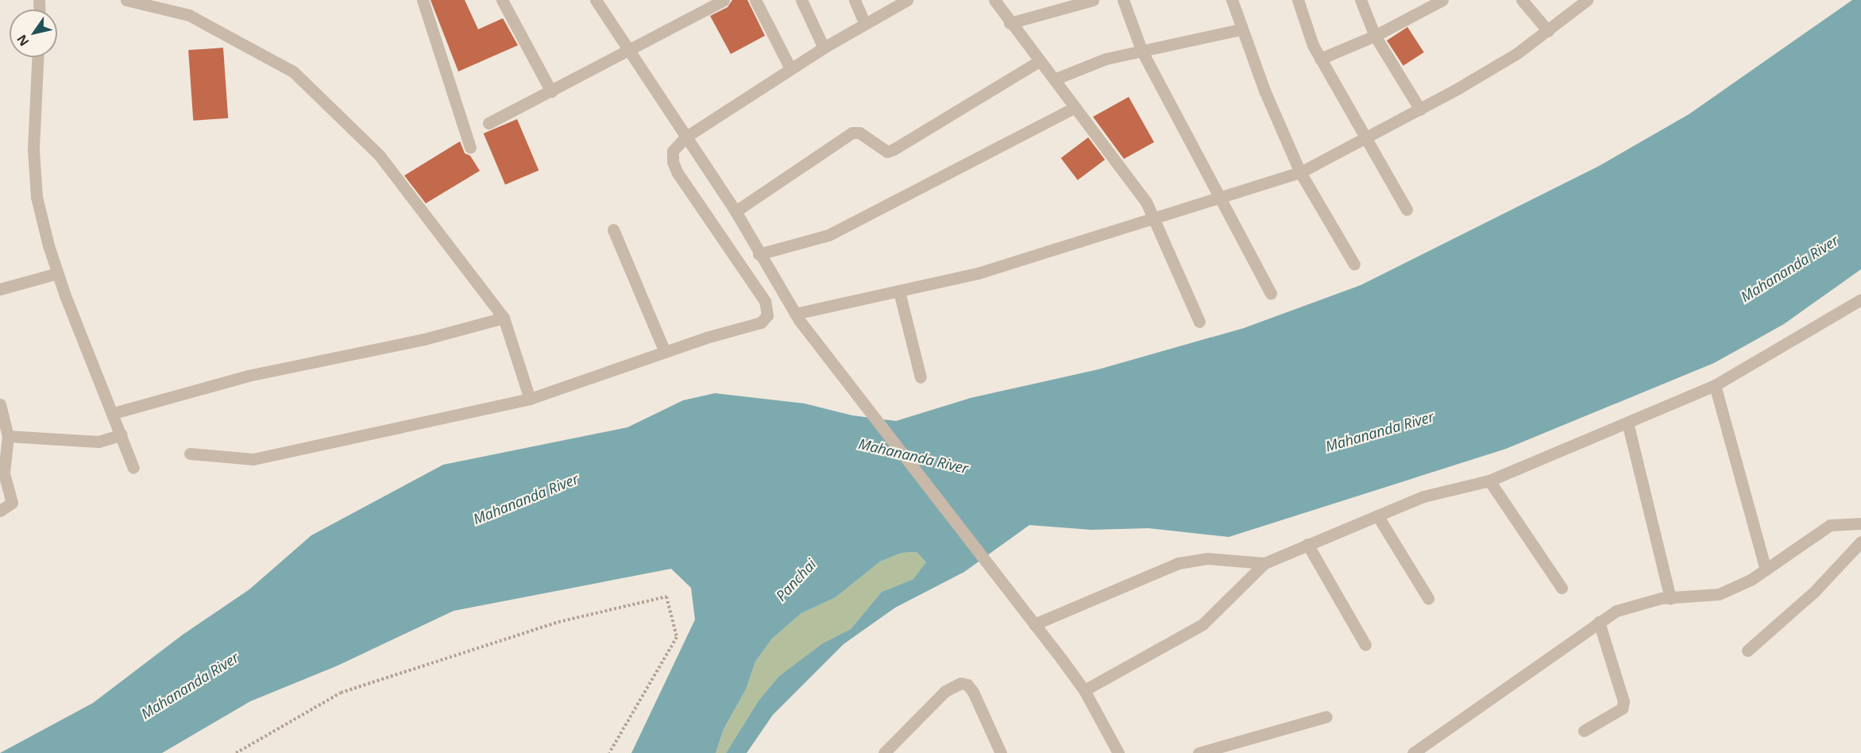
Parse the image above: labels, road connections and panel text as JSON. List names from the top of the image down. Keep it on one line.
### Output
{"water":["Mahananda River","Panchai"],"north":"bottom left"}
